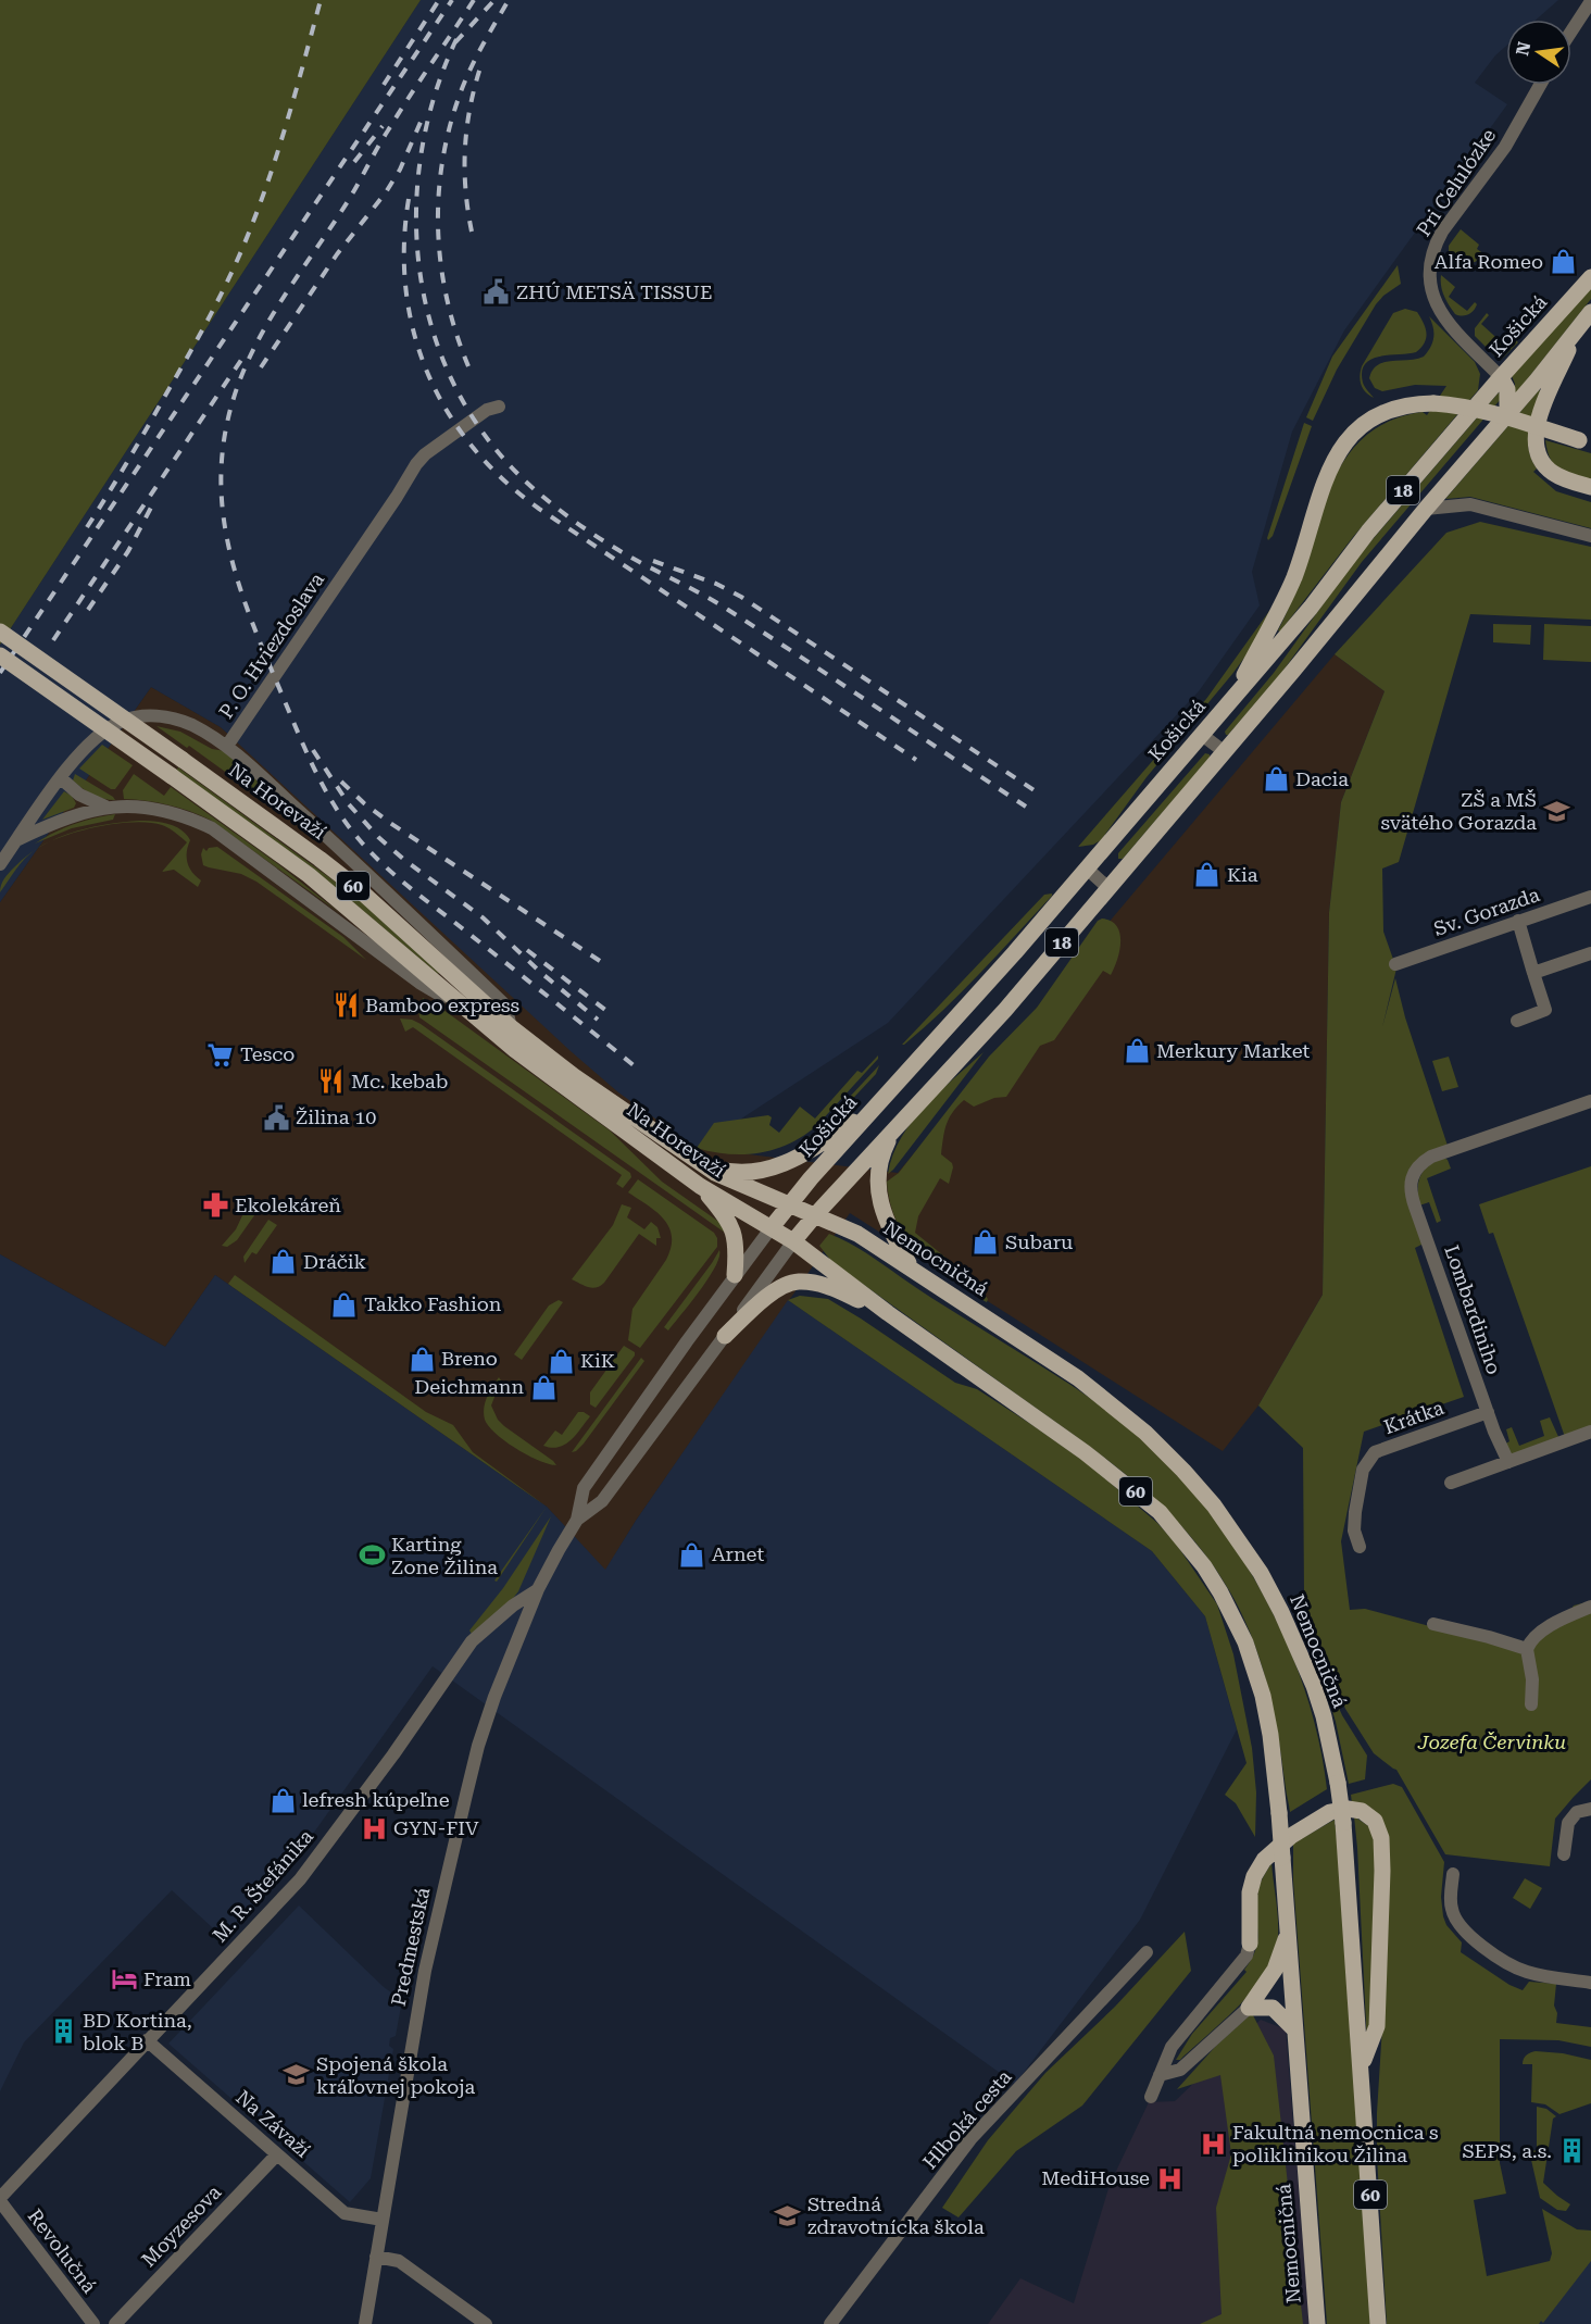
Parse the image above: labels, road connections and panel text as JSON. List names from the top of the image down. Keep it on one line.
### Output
{"streets":{"main road":["Košická","18","Na Horevaží","60","Nemocničná"],"street":["Pri Celulózke","P. O. Hviezdoslava","Sv. Gorazda","Lombardiniho","Krátka","M. R. Štefánika","Predmestská","Hlboká cesta","Na Závaží","Moyzesova","Revolučná"]},"crossings":[["Pri Celulózke","Košická"],["Košická","18"],["Košická","Na Horevaží"],["Košická","60"],["18","Na Horevaží"],["18","60"],["18","Nemocničná"],["P. O. Hviezdoslava","Na Horevaží"],["Na Horevaží","60"],["60","Nemocničná"],["Lombardiniho","Krátka"],["M. R. Štefánika","Predmestská"],["M. R. Štefánika","Na Závaží"],["M. R. Štefánika","Revolučná"],["Predmestská","Na Závaží"],["Na Závaží","Moyzesova"]],"parks":["Jozefa Červinku"],"places":{"shop":["Alfa Romeo","Dacia","Kia","Merkury Market","Subaru","Dráčik","Takko Fashion","Breno","KiK","Deichmann","Arnet","lefresh kúpeľne"],"public building":["ZHÚ METSÄ TISSUE","Žilina 10"],"school or university":["ZŠ a MŠ svätého Gorazda","Spojená škola kráľovnej pokoja","Stredná zdravotnícka škola"],"restaurant":["Bamboo express","Mc. kebab"],"supermarket":["Tesco"],"pharmacy":["Ekolekáreň"],"sports":["Karting Zone Žilina"],"hospital":["GYN-FIV","Fakultná nemocnica s poliklinikou Žilina","MediHouse"],"hotel":["Fram"],"building":["BD Kortina, blok B","SEPS, a.s."]},"north":"left"}
